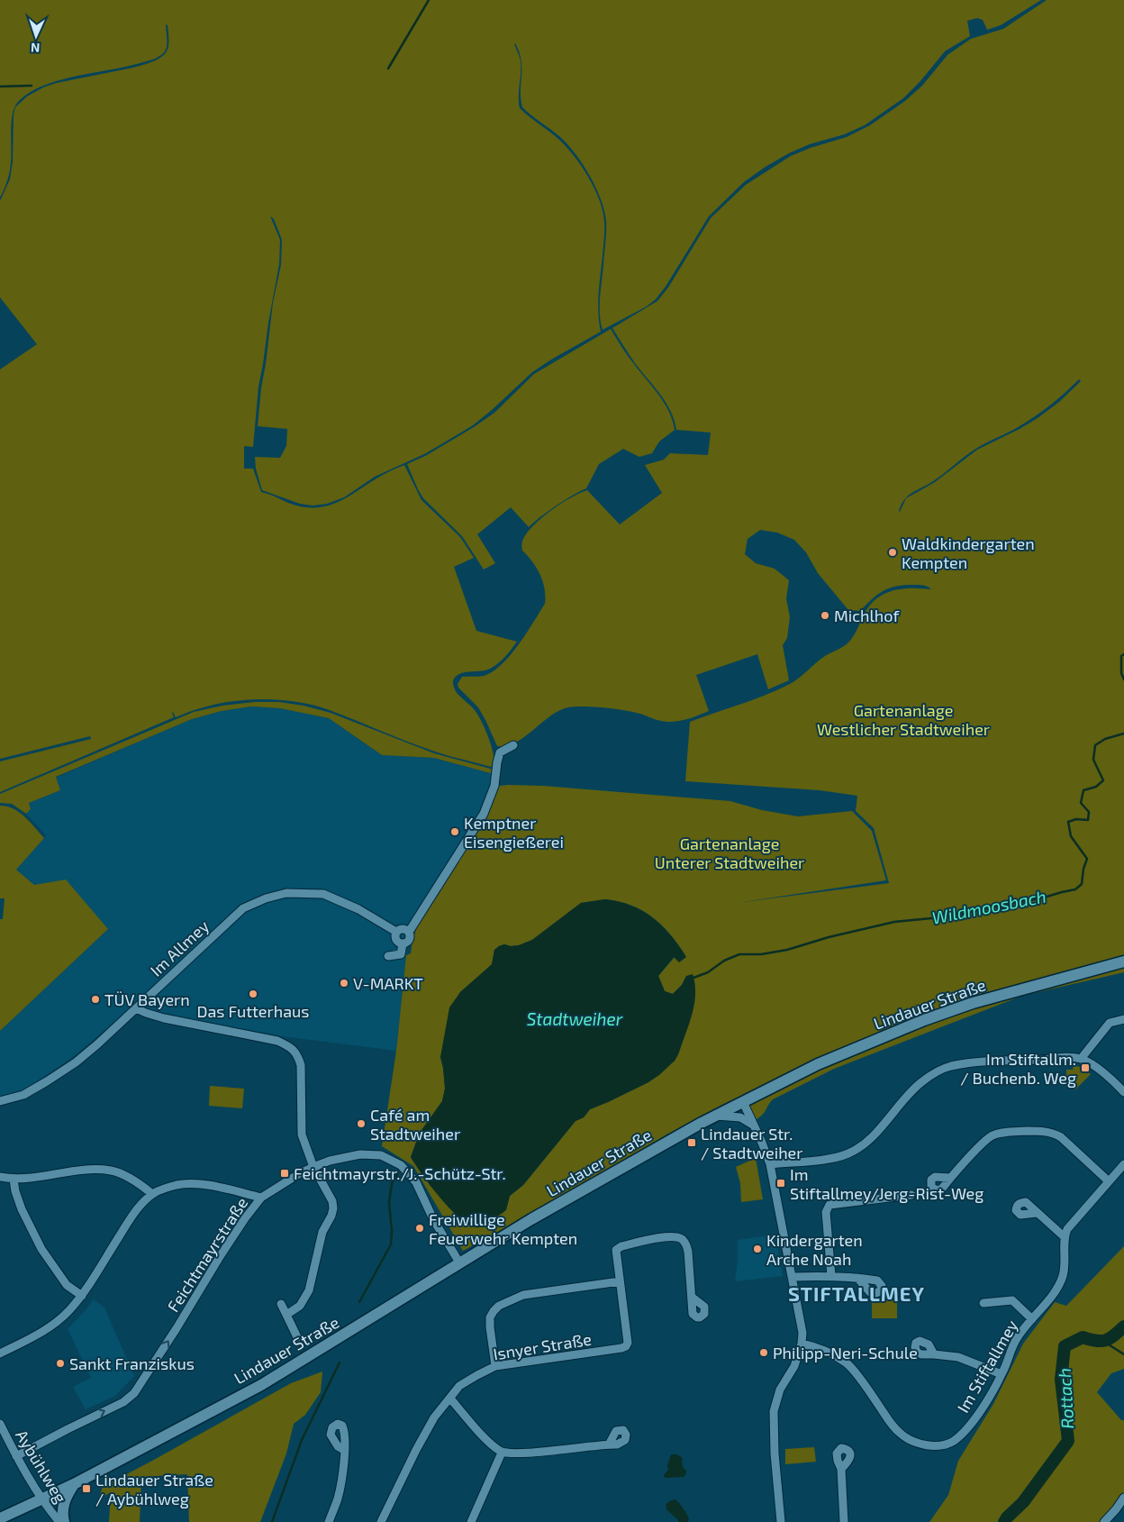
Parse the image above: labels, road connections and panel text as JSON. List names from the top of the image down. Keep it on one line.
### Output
{"streets":{"main road":["Lindauer Straße"],"street":["Im Allmey","Feichtmayrstraße","Isnyer Straße","Im Stiftallmey","Aybühlweg"]},"crossings":[["Lindauer Straße","Feichtmayrstraße"],["Lindauer Straße","Aybühlweg"],["Feichtmayrstraße","Aybühlweg"]],"one_way":["Feichtmayrstraße"],"districts":["STIFTALLMEY"],"water":["Wildmoosbach","Stadtweiher","Rottach"],"parks":["Gartenanlage Westlicher Stadtweiher","Gartenanlage Unterer Stadtweiher"],"places":{"other":["Waldkindergarten Kempten","Michlhof","Kemptner Eisengießerei","V-MARKT","Das Futterhaus","TÜV Bayern","Café am Stadtweiher","Freiwillige Feuerwehr Kempten","Kindergarten Arche Noah","Philipp-Neri-Schule","Sankt Franziskus"],"transit":["Im Stiftallm. / Buchenb. Weg","Lindauer Str. / Stadtweiher","Feichtmayrstr./J.-Schütz-Str.","Im Stiftallmey/Jerg-Rist-Weg","Lindauer Straße / Aybühlweg"]},"north":"bottom"}
